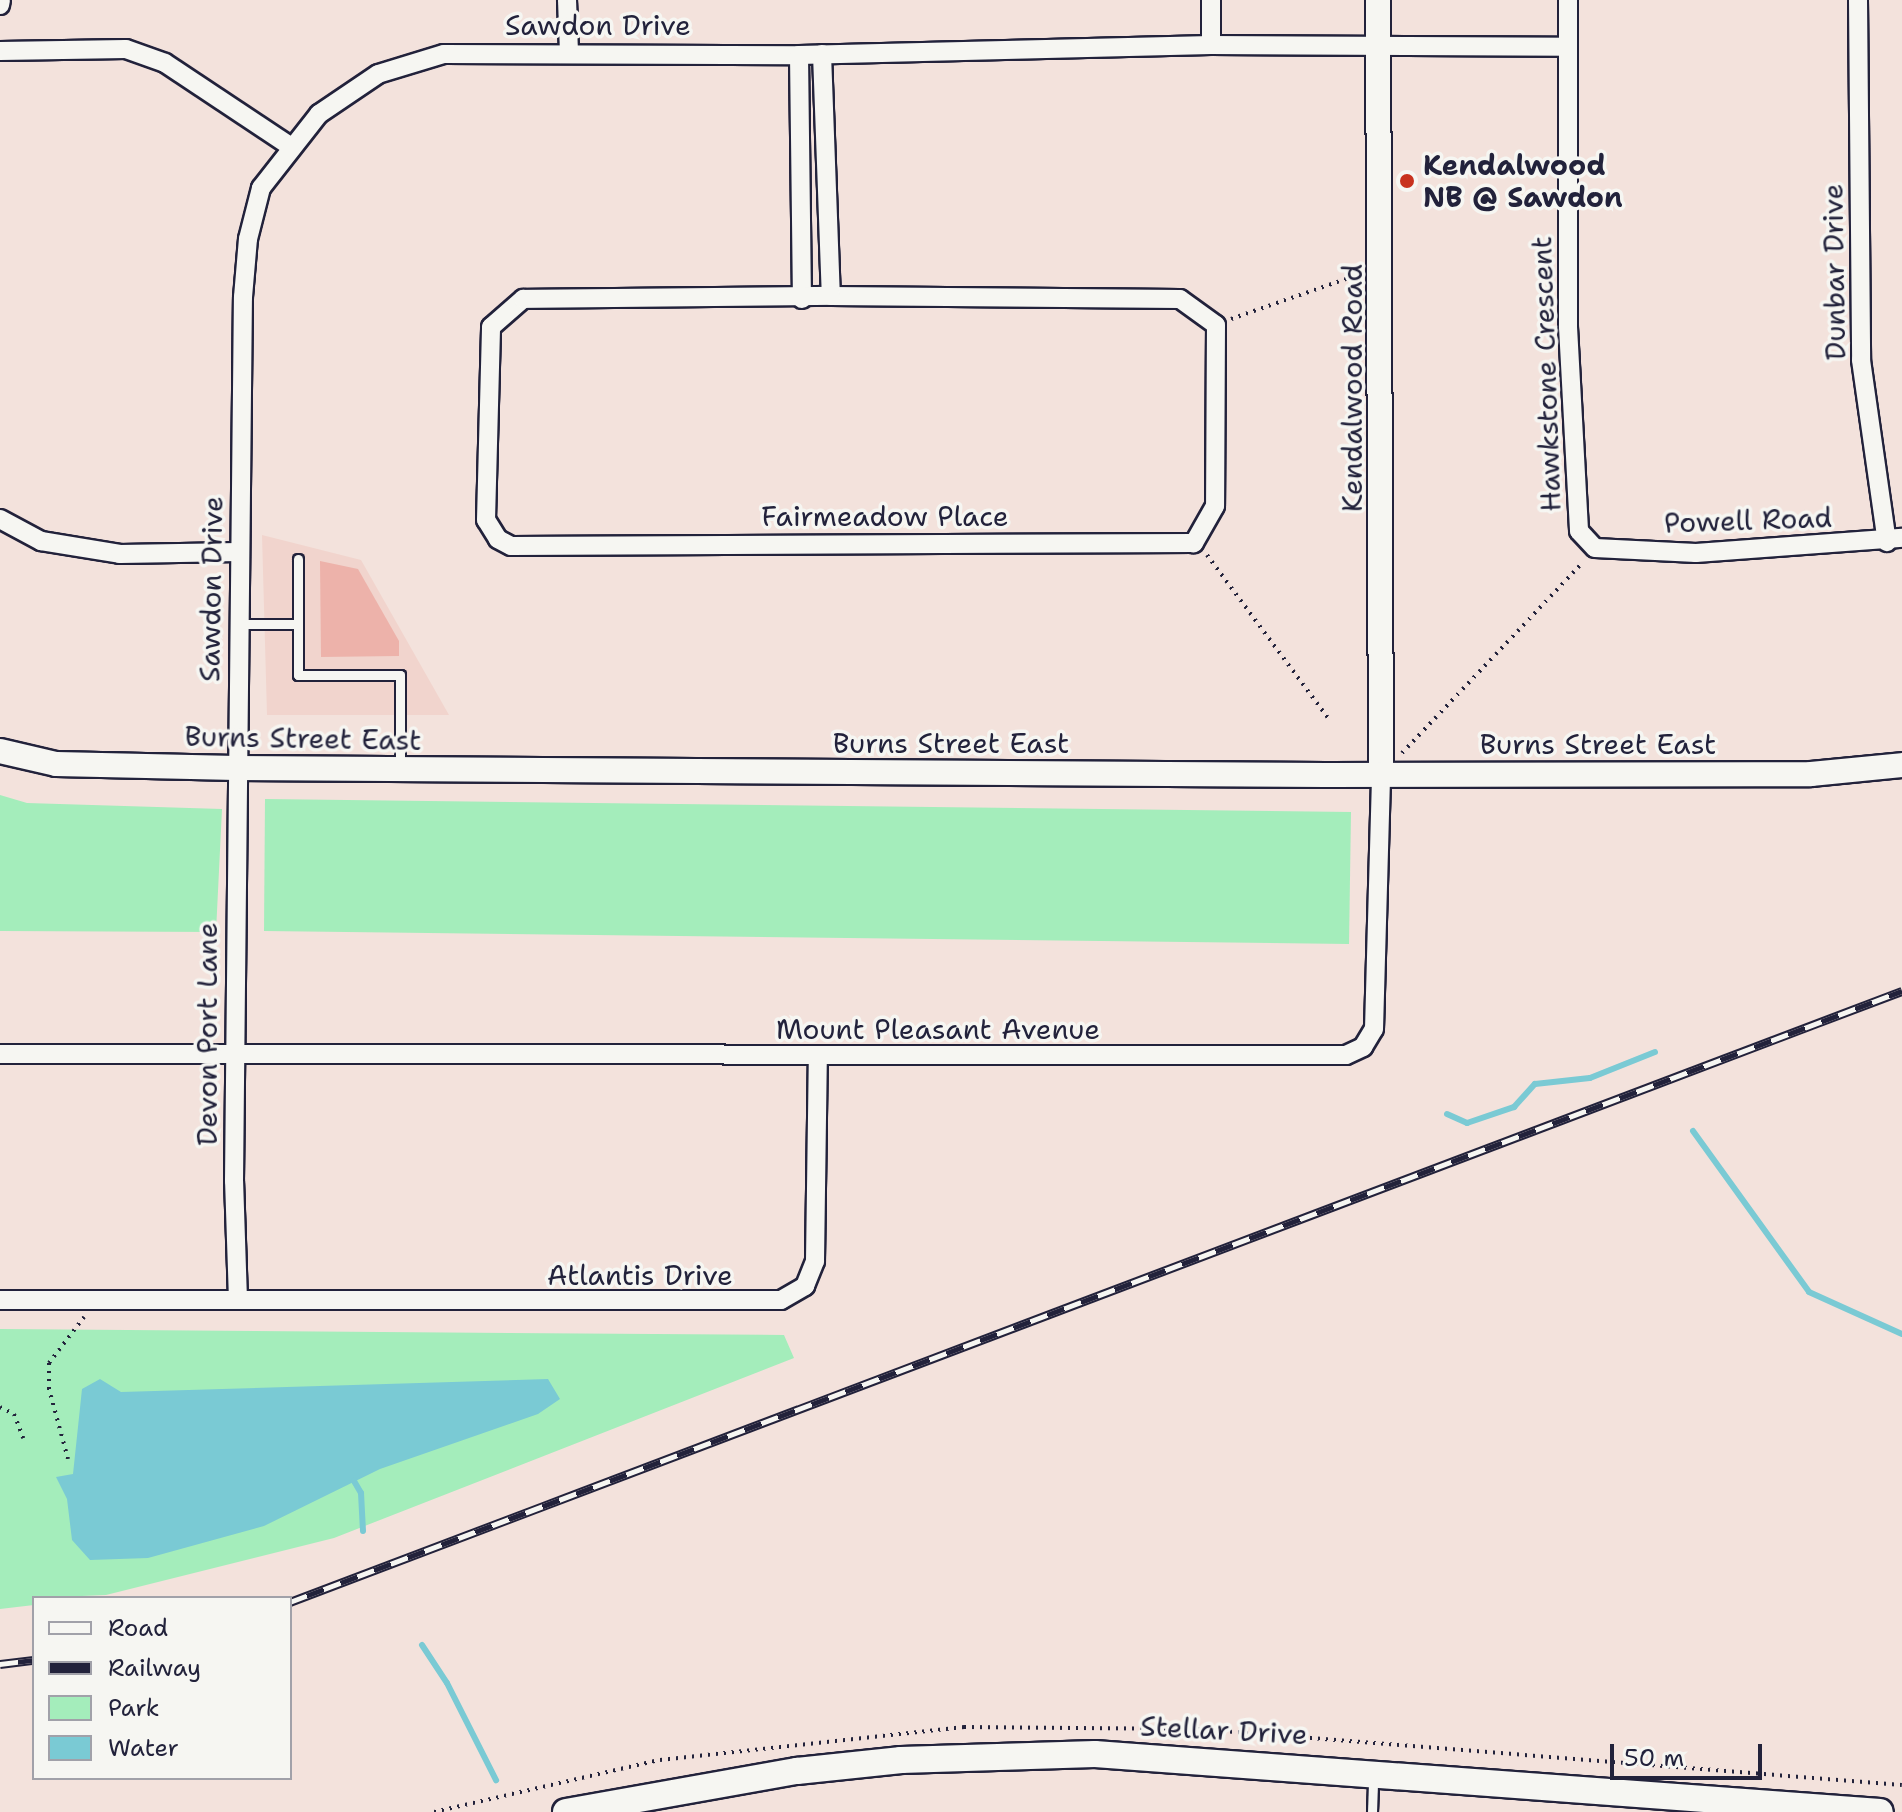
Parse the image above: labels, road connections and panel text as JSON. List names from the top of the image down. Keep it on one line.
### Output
{"streets":{"main road":["Stellar Drive"],"street":["Sawdon Drive","Dunbar Drive","Hawkstone Crescent","Kendalwood Road","Fairmeadow Place","Powell Road","Burns Street East","Mount Pleasant Avenue","Devon Port Lane","Atlantis Drive"]},"crossings":[["Sawdon Drive","Hawkstone Crescent"],["Sawdon Drive","Kendalwood Road"],["Sawdon Drive","Burns Street East"],["Sawdon Drive","Devon Port Lane"],["Dunbar Drive","Powell Road"],["Hawkstone Crescent","Powell Road"],["Kendalwood Road","Burns Street East"],["Kendalwood Road","Mount Pleasant Avenue"],["Burns Street East","Mount Pleasant Avenue"],["Burns Street East","Devon Port Lane"],["Mount Pleasant Avenue","Devon Port Lane"],["Mount Pleasant Avenue","Atlantis Drive"],["Devon Port Lane","Atlantis Drive"]],"places":["Kendalwood NB @ Sawdon"],"legend":["Road","Railway","Park","Water"],"scale_bar":"50 m"}
